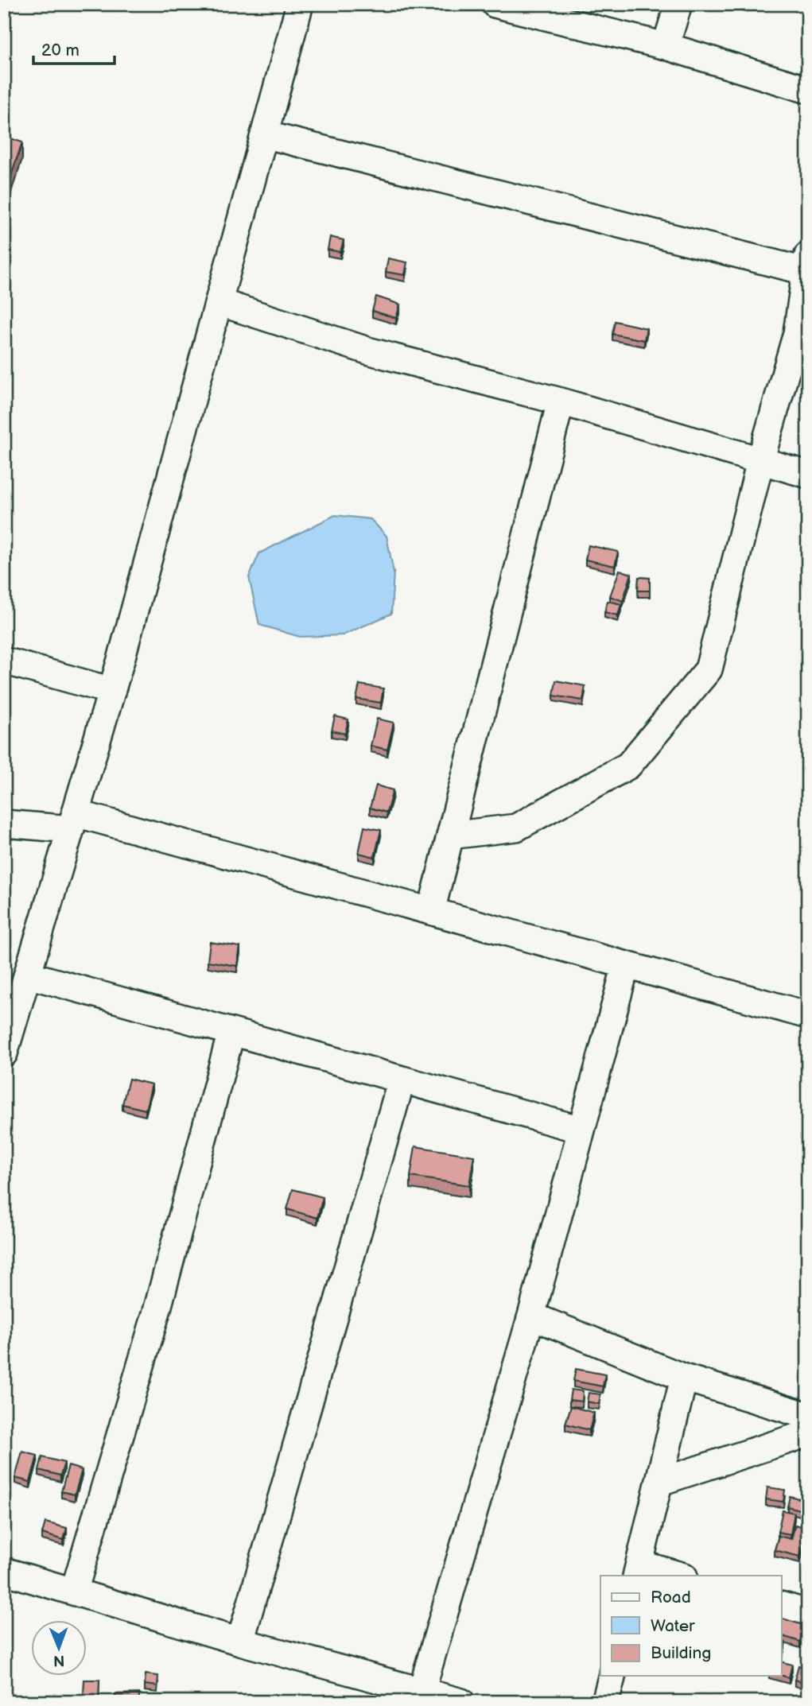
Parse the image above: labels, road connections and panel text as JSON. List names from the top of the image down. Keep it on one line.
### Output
{"legend":["Road","Water","Building"],"scale_bar":"20 m","north":"bottom"}
